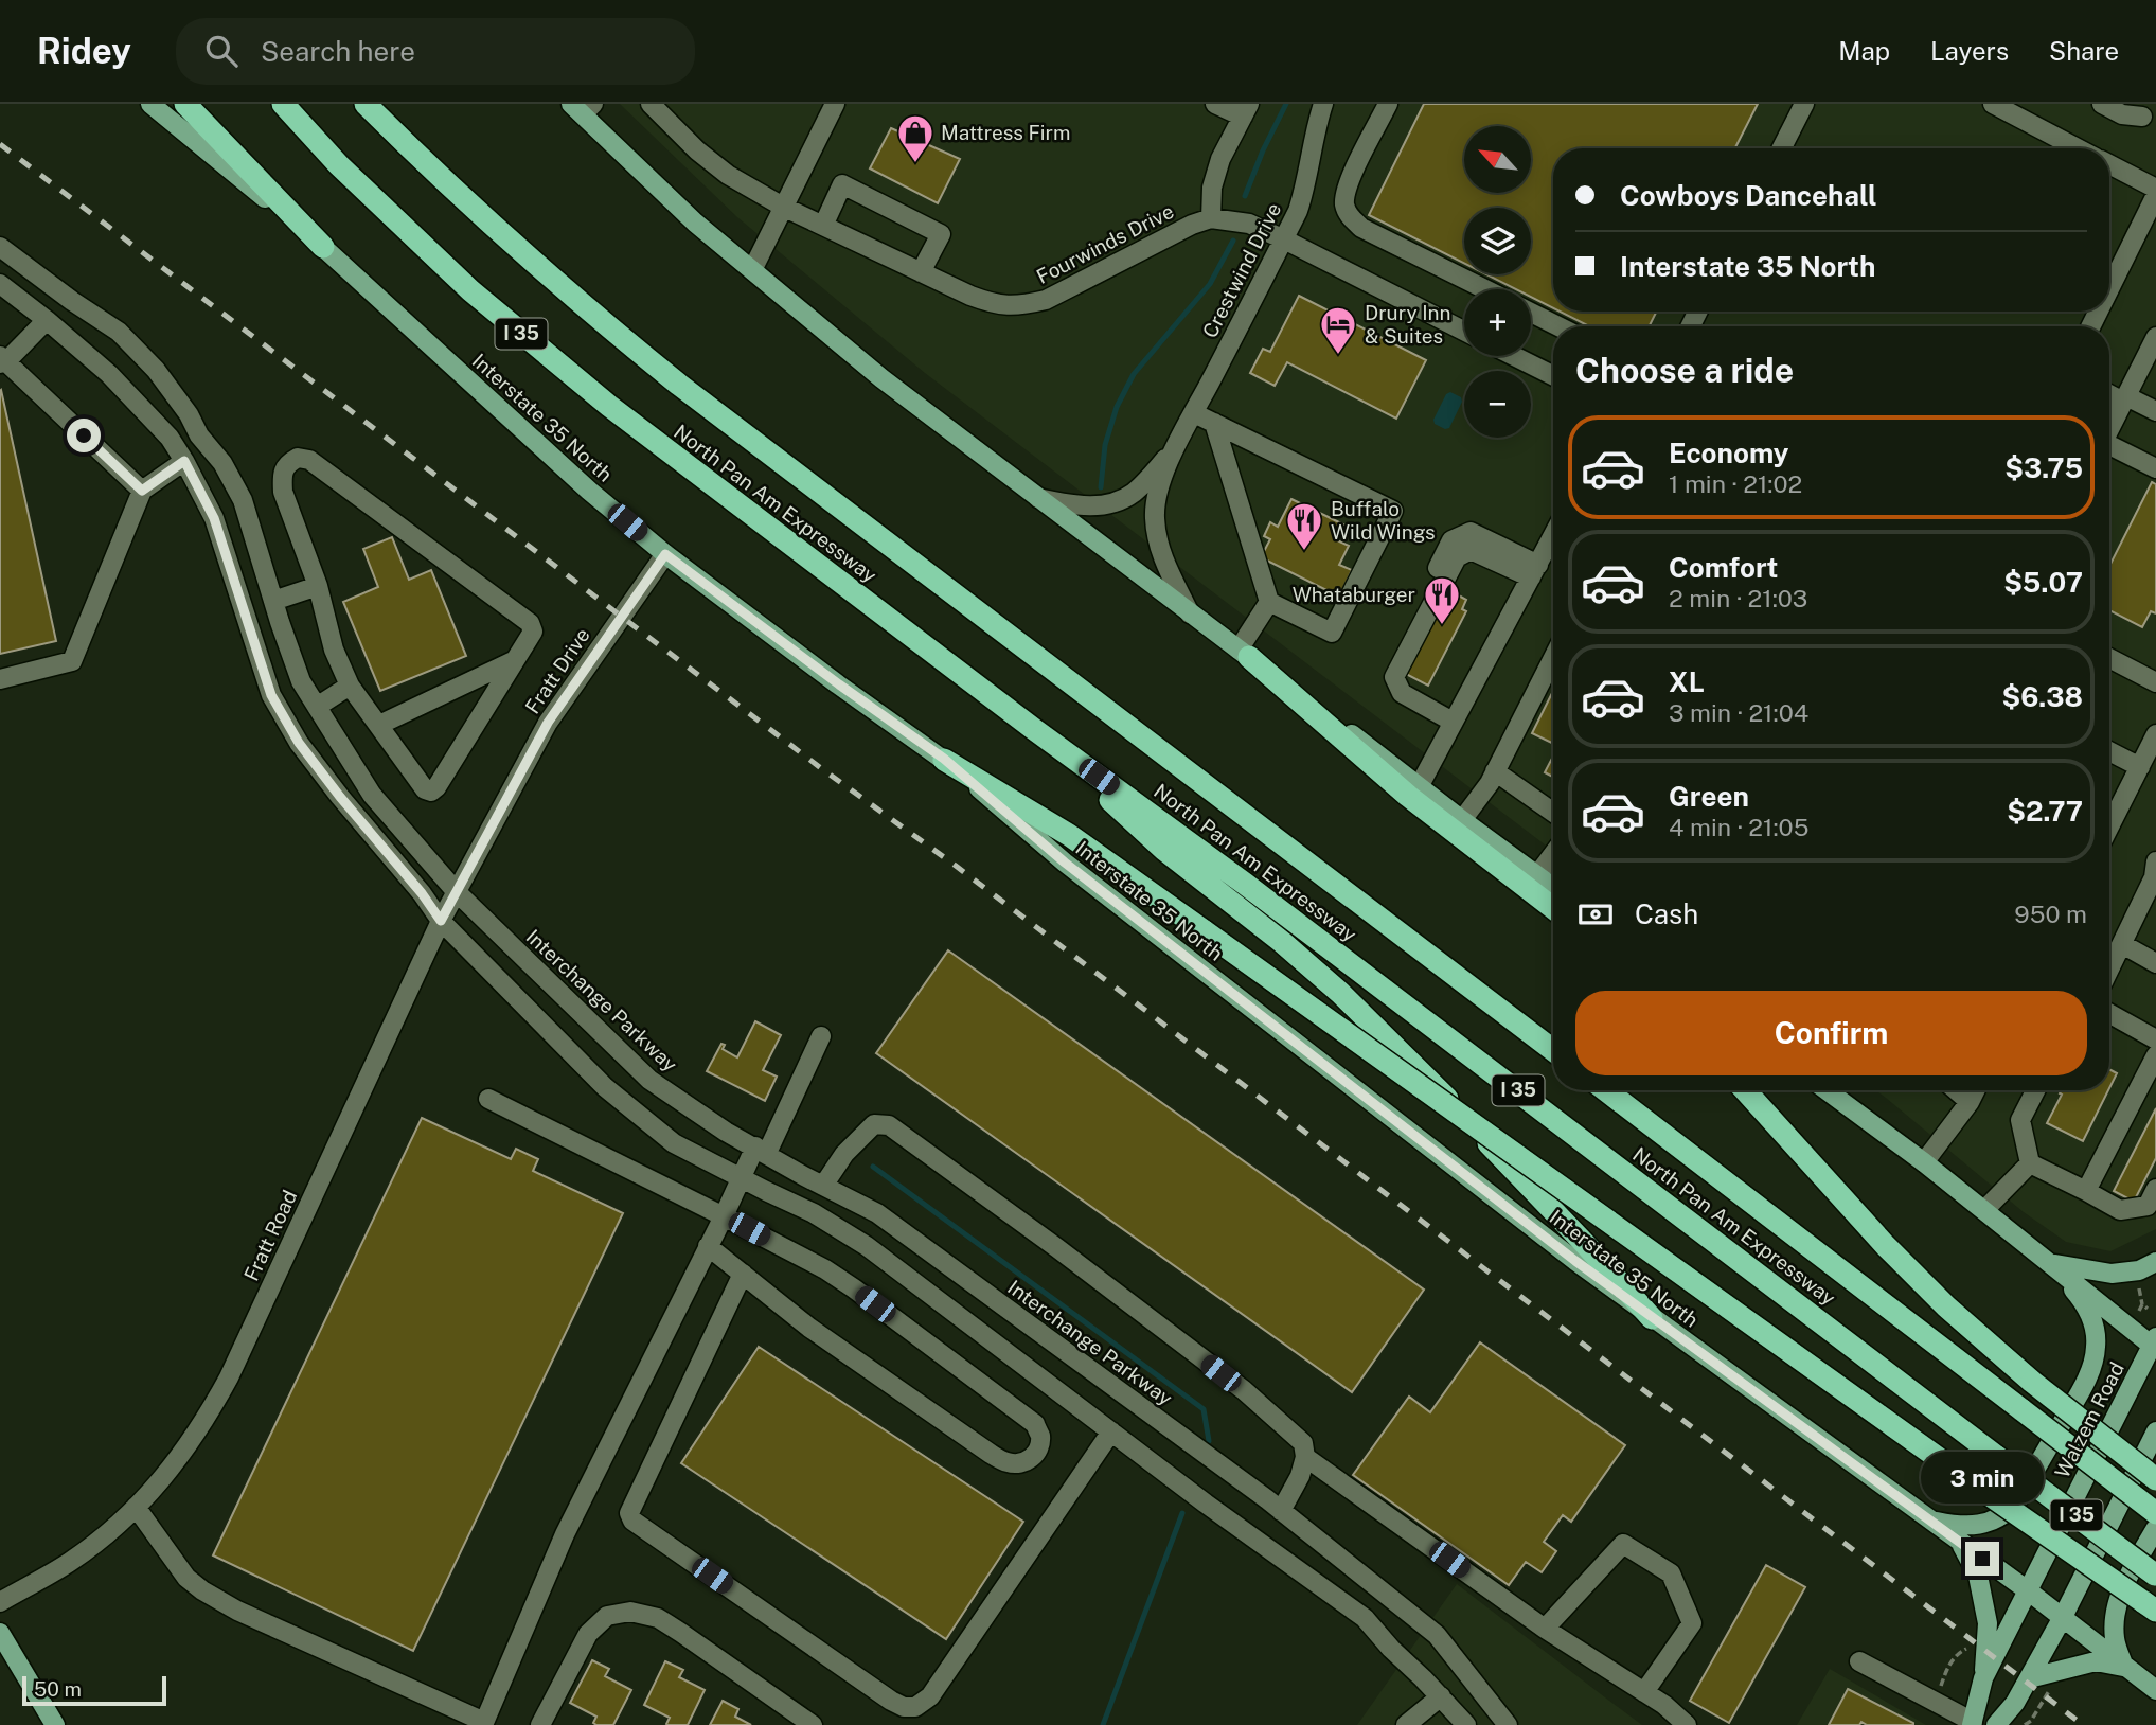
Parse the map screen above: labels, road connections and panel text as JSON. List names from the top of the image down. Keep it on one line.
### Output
{"streets":{"highway":["I 35","North Pan Am Expressway"],"main road":["Interstate 35 North","Walzem Road"],"street":["Fourwinds Drive","Crestwind Drive","Fratt Drive","Interchange Parkway","Fratt Road"]},"crossings":[["Fourwinds Drive","Crestwind Drive"],["Interstate 35 North","Fratt Drive"],["Interstate 35 North","Walzem Road"],["Fratt Drive","Fratt Road"],["Interchange Parkway","Fratt Road"]],"places":{"shop":["Mattress Firm"],"hotel":["Drury Inn & Suites"],"restaurant":["Buffalo Wild Wings","Whataburger"]},"scale_bar":"50 m","north":"top left","page":{"header":"Ridey","search":"Search here","nav":["Map","Layers","Share"],"map_buttons":["+","−"],"banner":["Cowboys Dancehall","Interstate 35 North"],"heading":"Choose a ride","list":[{"name":"Economy","note":"1 min · 21:02","value":"$3.75"},{"name":"Comfort","note":"2 min · 21:03","value":"$5.07"},{"name":"XL","note":"3 min · 21:04","value":"$6.38"},{"name":"Green","note":"4 min · 21:05","value":"$2.77"}],"pay":["Cash","950 m"],"buttons":"Confirm","bubble":"3 min","scale":"50 m"}}
